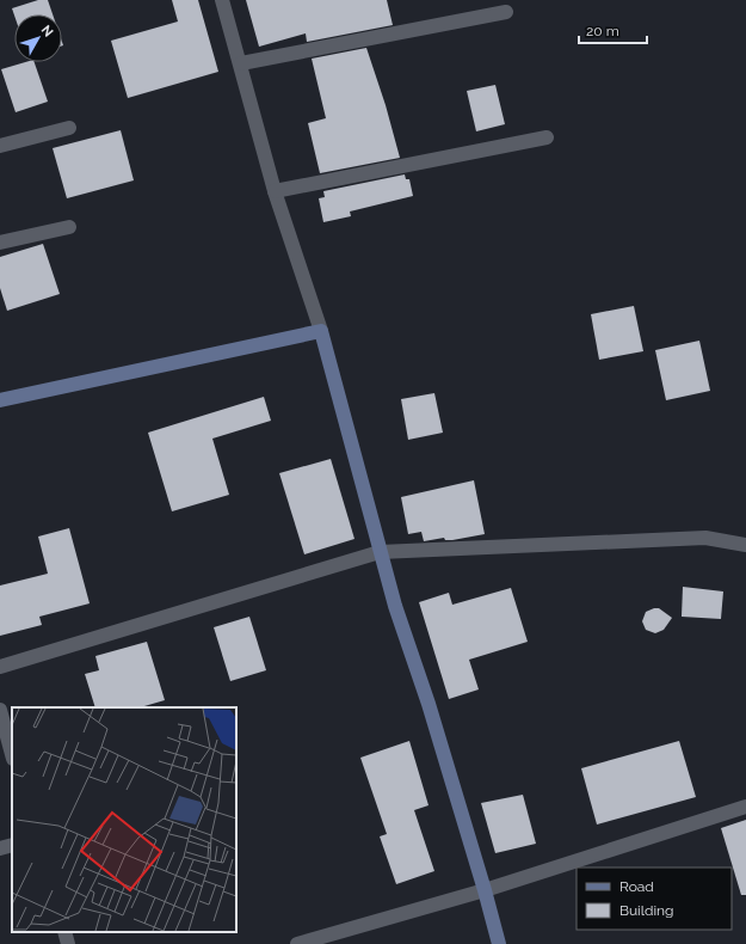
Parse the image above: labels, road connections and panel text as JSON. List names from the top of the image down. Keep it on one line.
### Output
{"legend":["Road","Building"],"scale_bar":"20 m","north":"top right"}
